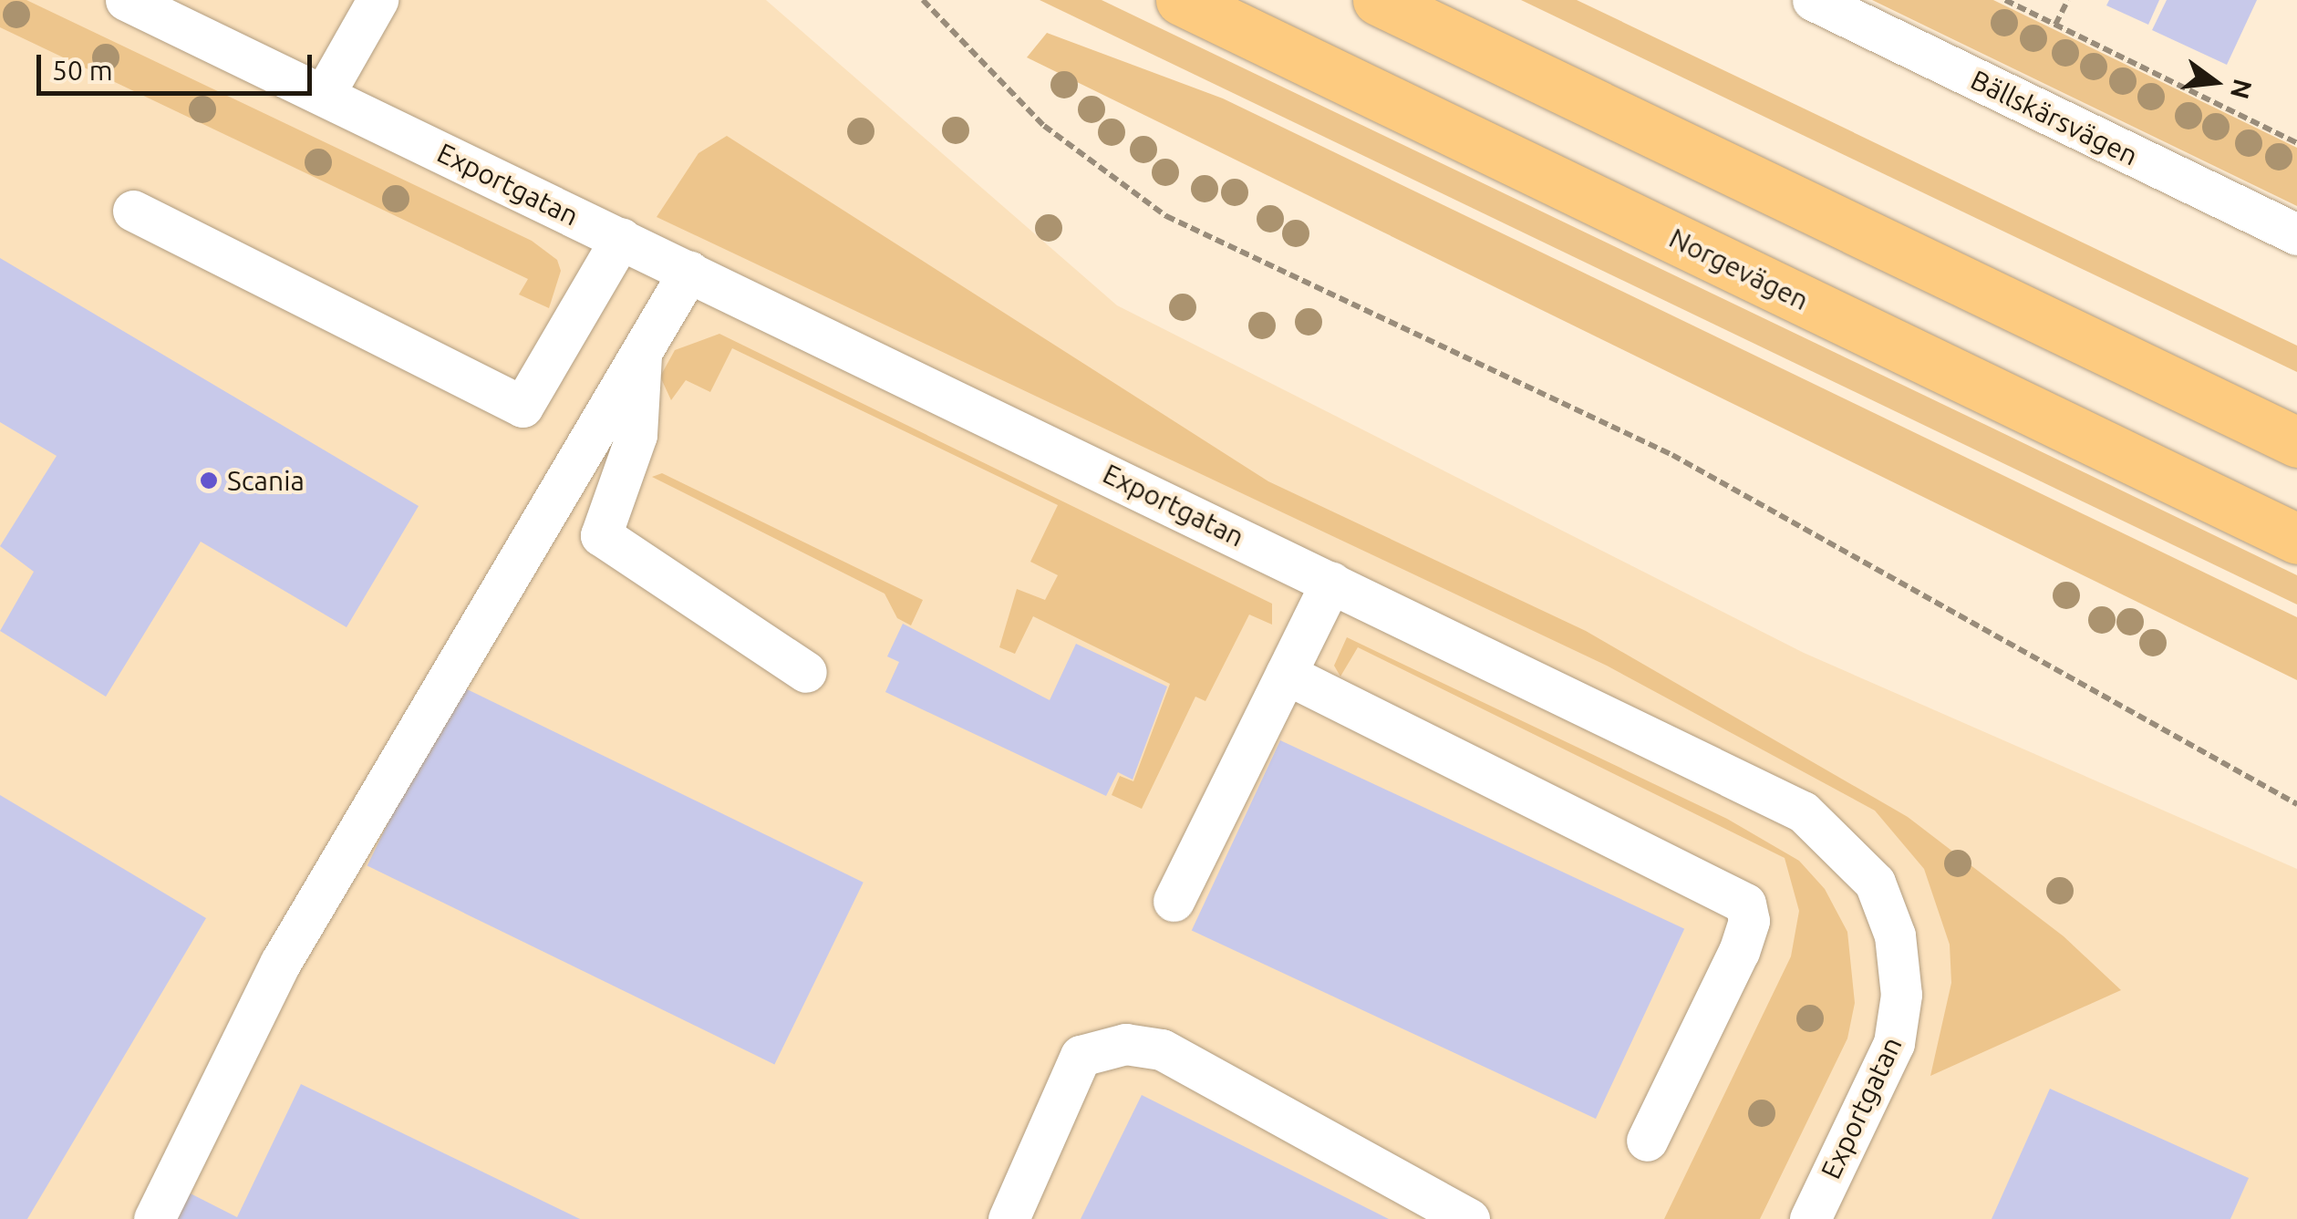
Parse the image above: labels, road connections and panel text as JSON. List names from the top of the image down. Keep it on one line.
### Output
{"streets":{"highway":["Norgevägen"],"street":["Bällskärsvägen","Exportgatan"]},"places":["Scania"],"scale_bar":"50 m","north":"right"}
